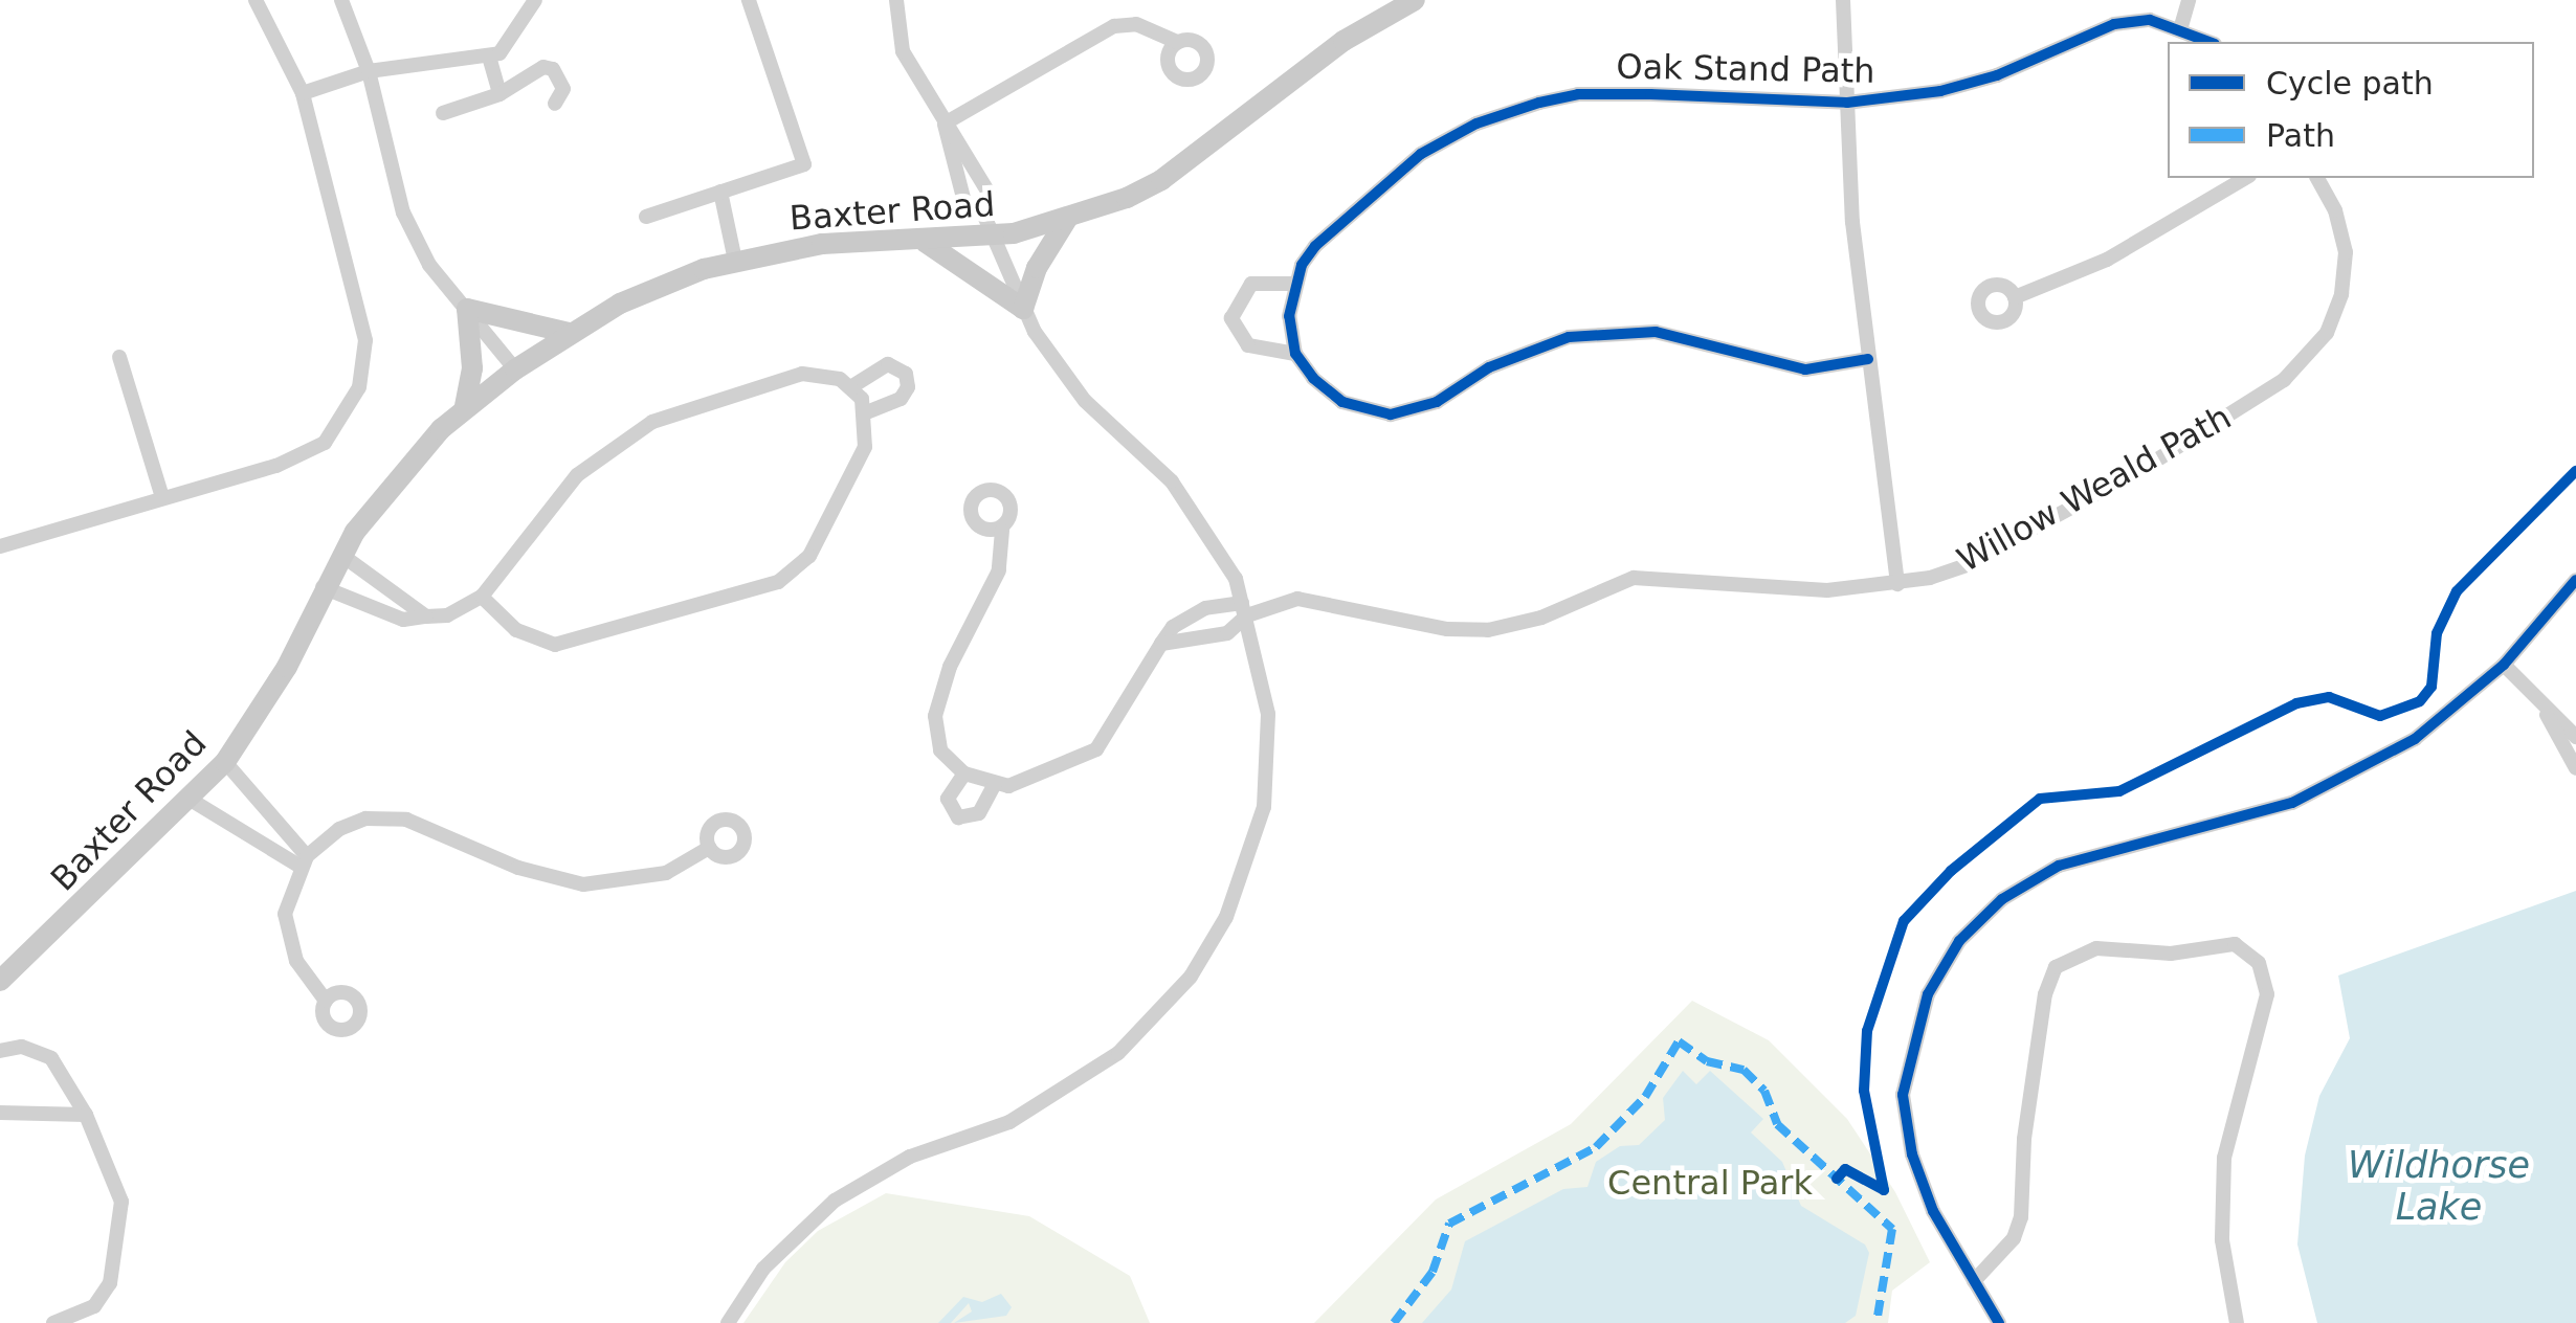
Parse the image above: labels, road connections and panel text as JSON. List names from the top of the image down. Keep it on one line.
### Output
{"streets":{"main road":["Baxter Road"],"street":["Oak Stand Path","Willow Weald Path"]},"water":["Wildhorse Lake"],"parks":["Central Park"],"legend":["Cycle path","Path"]}
